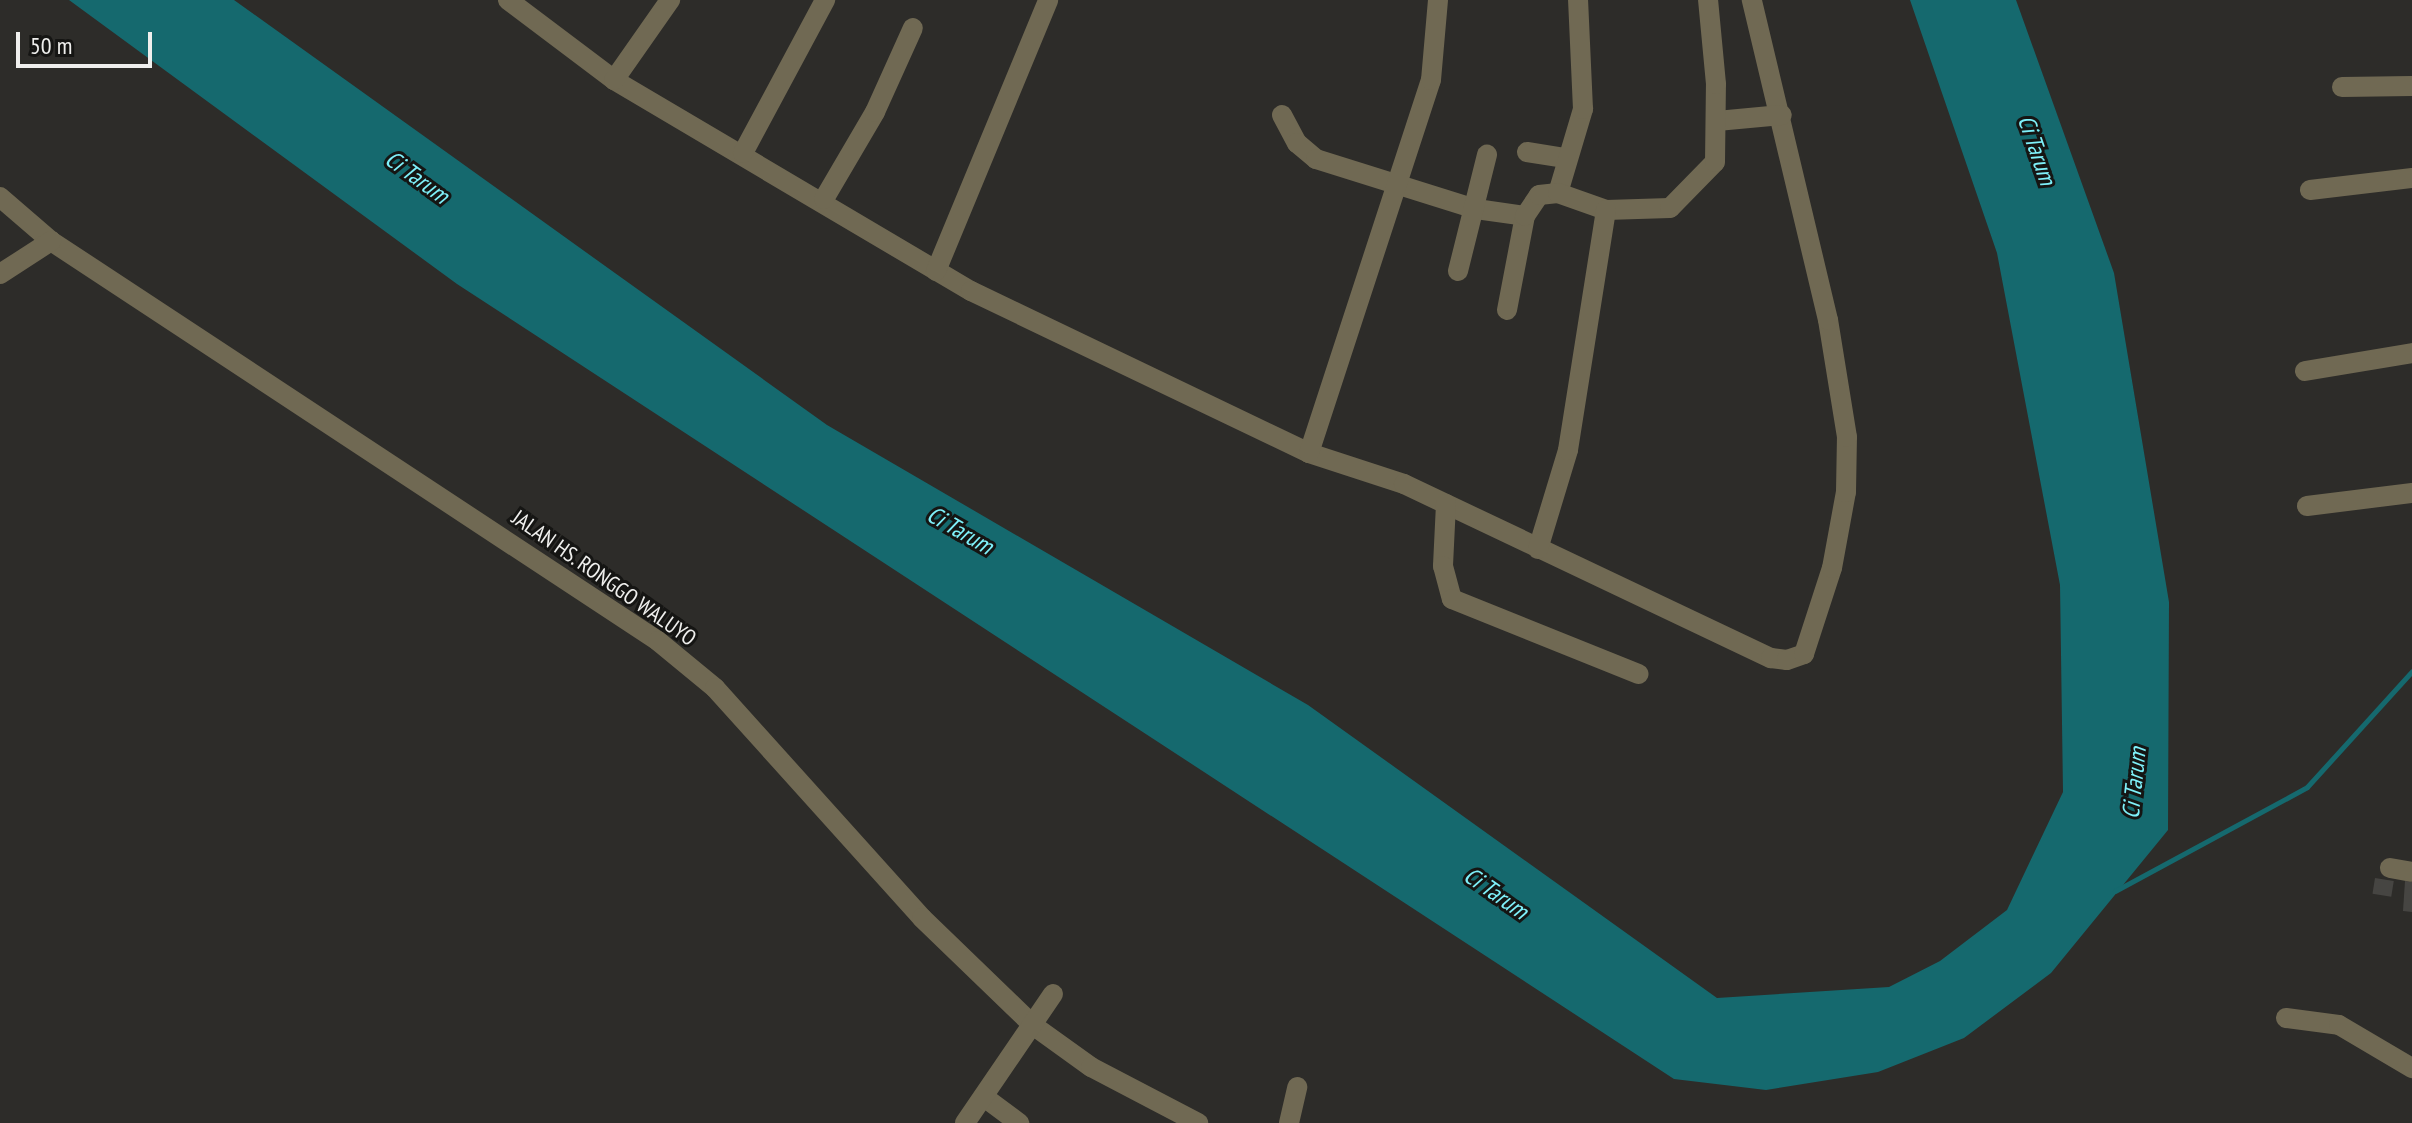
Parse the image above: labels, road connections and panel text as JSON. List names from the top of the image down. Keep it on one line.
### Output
{"streets":{"street":["JALAN HS. RONGGO WALUYO"]},"water":["Ci Tarum"],"scale_bar":"50 m"}
